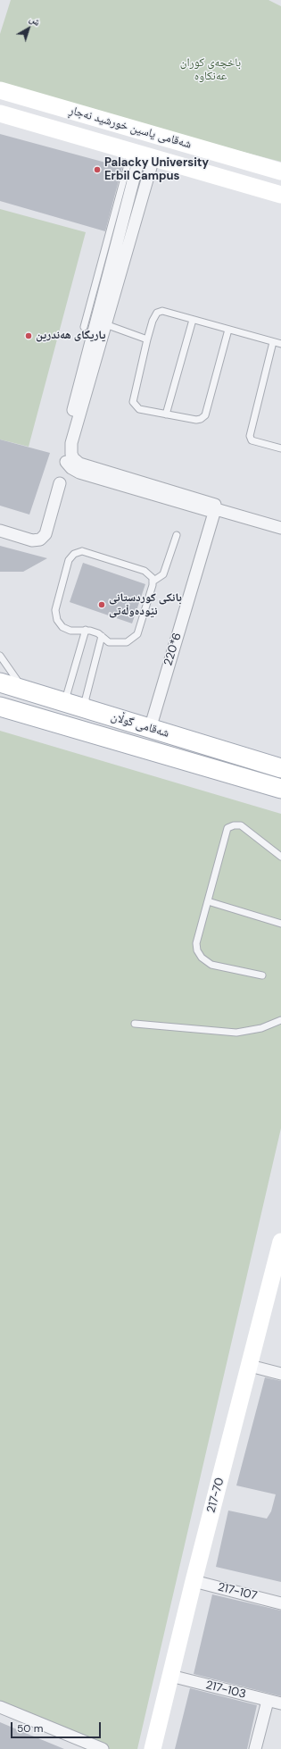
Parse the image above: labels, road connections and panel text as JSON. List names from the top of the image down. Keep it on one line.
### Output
{"streets":{"main road":["شەقامی گوڵان"],"street":["شەقامی یاسین خورشید نەجاڕ","220*6","217-70","217-107","217-103"]},"crossings":[["220*6","شەقامی گوڵان"],["217-70","217-107"],["217-70","217-103"]],"parks":["باخچەی کوران عەنکاوە"],"places":["Palacky University Erbil Campus","یاریگای هەندرین","بانکی کوردستانی نێودەوڵەتی"],"scale_bar":"50 m","north":"top right"}
